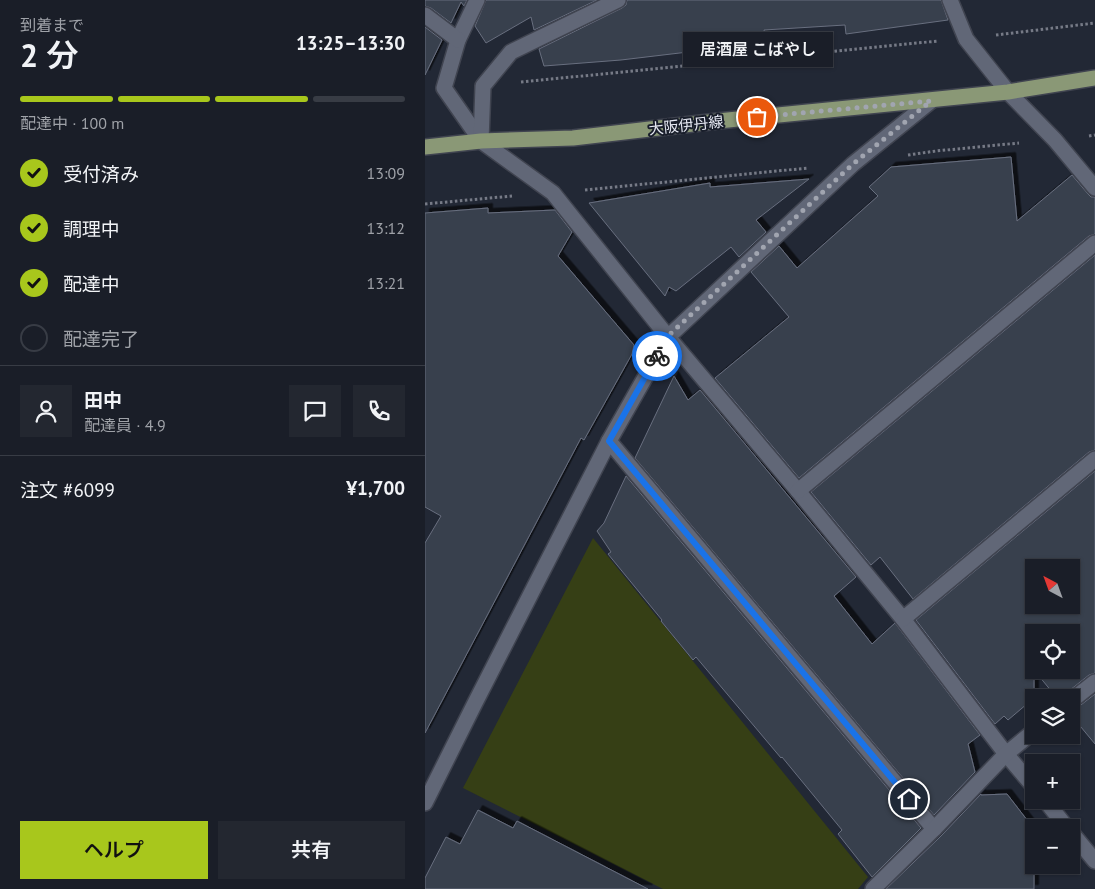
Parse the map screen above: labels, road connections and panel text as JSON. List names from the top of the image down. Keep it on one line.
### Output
{"streets":{"main road":["大阪伊丹線"]},"places":["居酒屋 こばやし"],"north":"top left","page":{"heading":["2 分","到着まで","13:25–13:30"],"panel":["田中","配達員 · 4.9","注文 #6099","¥1,700"],"bubble":"居酒屋 こばやし","bar":"配達中 · 100 m","list":[["受付済み","13:09"],["調理中","13:12"],["配達中","13:21"],"配達完了"],"map_buttons":["+","−"],"buttons":["ヘルプ","共有"]}}
